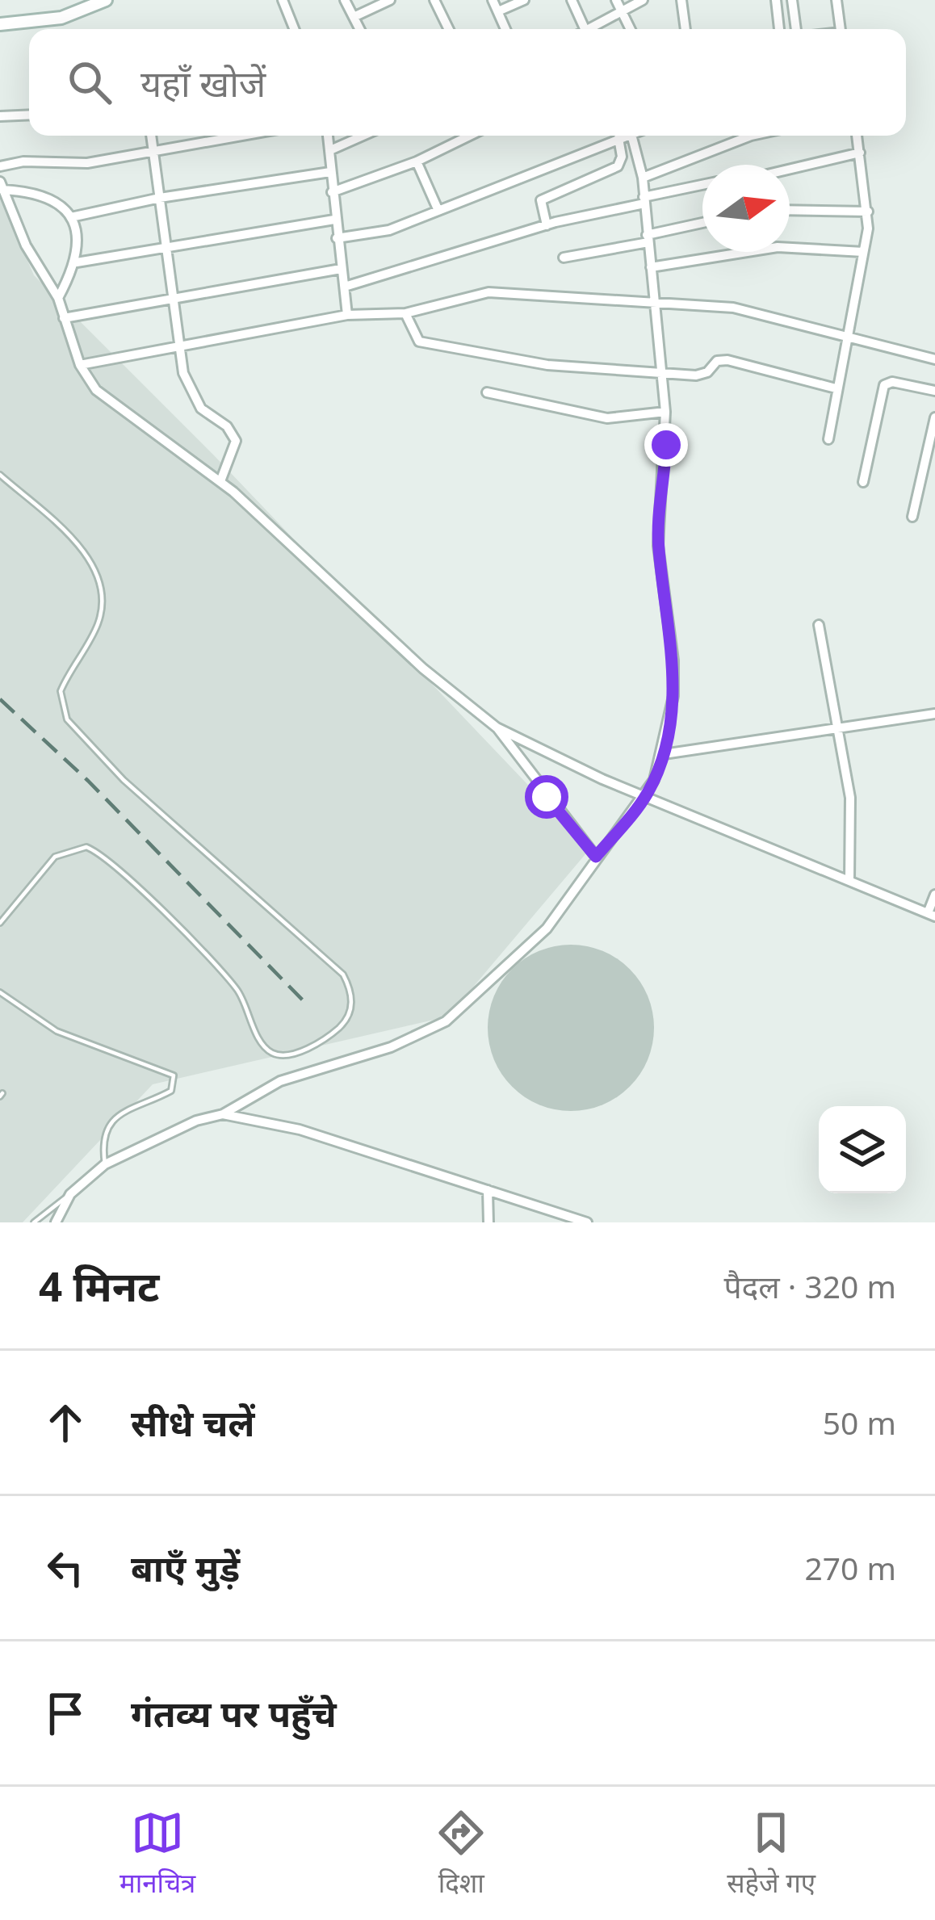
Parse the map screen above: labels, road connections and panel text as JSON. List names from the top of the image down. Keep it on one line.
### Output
{"north":"right","page":{"search":"यहाँ खोजें","heading":["4 मिनट","पैदल · 320 m"],"list":[["सीधे चलें","50 m"],["बाएँ मुड़ें","270 m"],"गंतव्य पर पहुँचे"],"nav":["मानचित्र","दिशा","सहेजे गए"]}}
